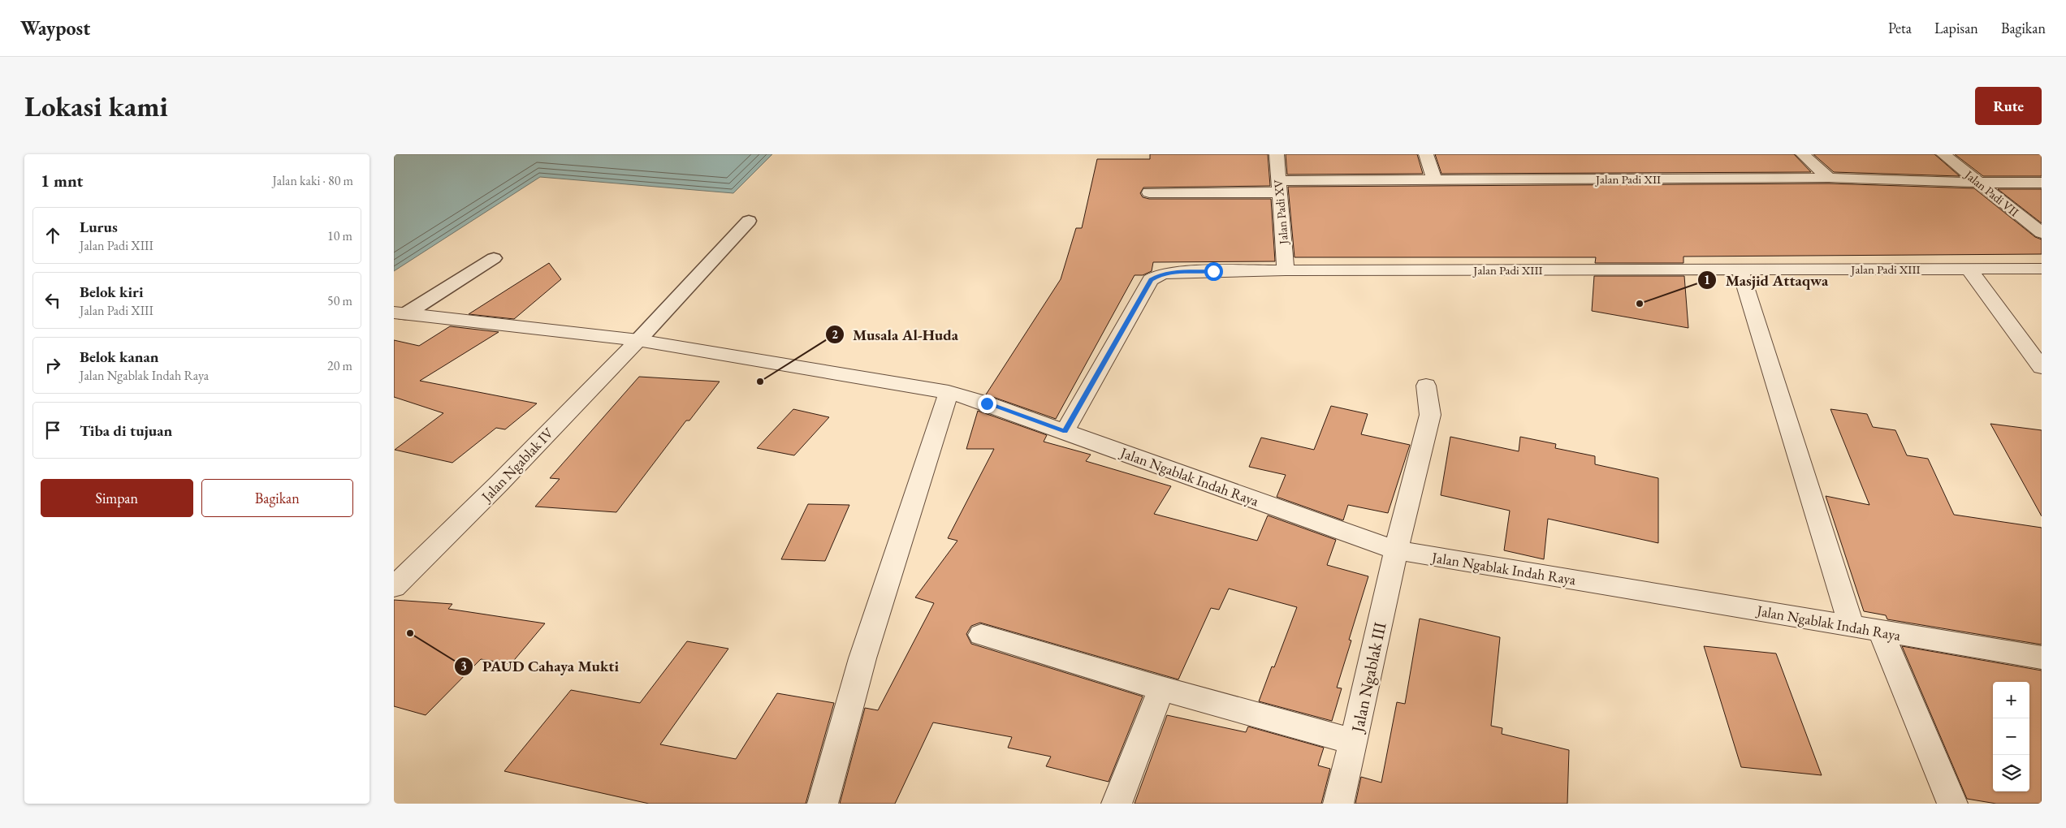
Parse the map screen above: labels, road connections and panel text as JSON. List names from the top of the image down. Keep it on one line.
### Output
{"streets":{"street":["Jalan Padi XII","Jalan Padi VII","Jalan Padi XV","Jalan Padi XIII","Jalan Ngablak IV","Jalan Ngablak Indah Raya","Jalan Ngablak III"]},"crossings":[["Jalan Padi XII","Jalan Padi VII"],["Jalan Padi XII","Jalan Padi XV"],["Jalan Padi XV","Jalan Padi XIII"],["Jalan Padi XIII","Jalan Ngablak Indah Raya"],["Jalan Ngablak IV","Jalan Ngablak Indah Raya"],["Jalan Ngablak Indah Raya","Jalan Ngablak III"]],"places":["Masjid Attaqwa","Musala Al-Huda","PAUD Cahaya Mukti"],"page":{"header":"Waypost","nav":["Peta","Lapisan","Bagikan"],"buttons":["Rute",["Simpan","Bagikan"]],"title":"Lokasi kami","heading":["1 mnt","Jalan kaki · 80 m"],"list":[["Lurus","Jalan Padi XIII","10 m"],["Belok kiri","Jalan Padi XIII","50 m"],["Belok kanan","Jalan Ngablak Indah Raya","20 m"],"Tiba di tujuan"],"map_buttons":["+","−"]}}
